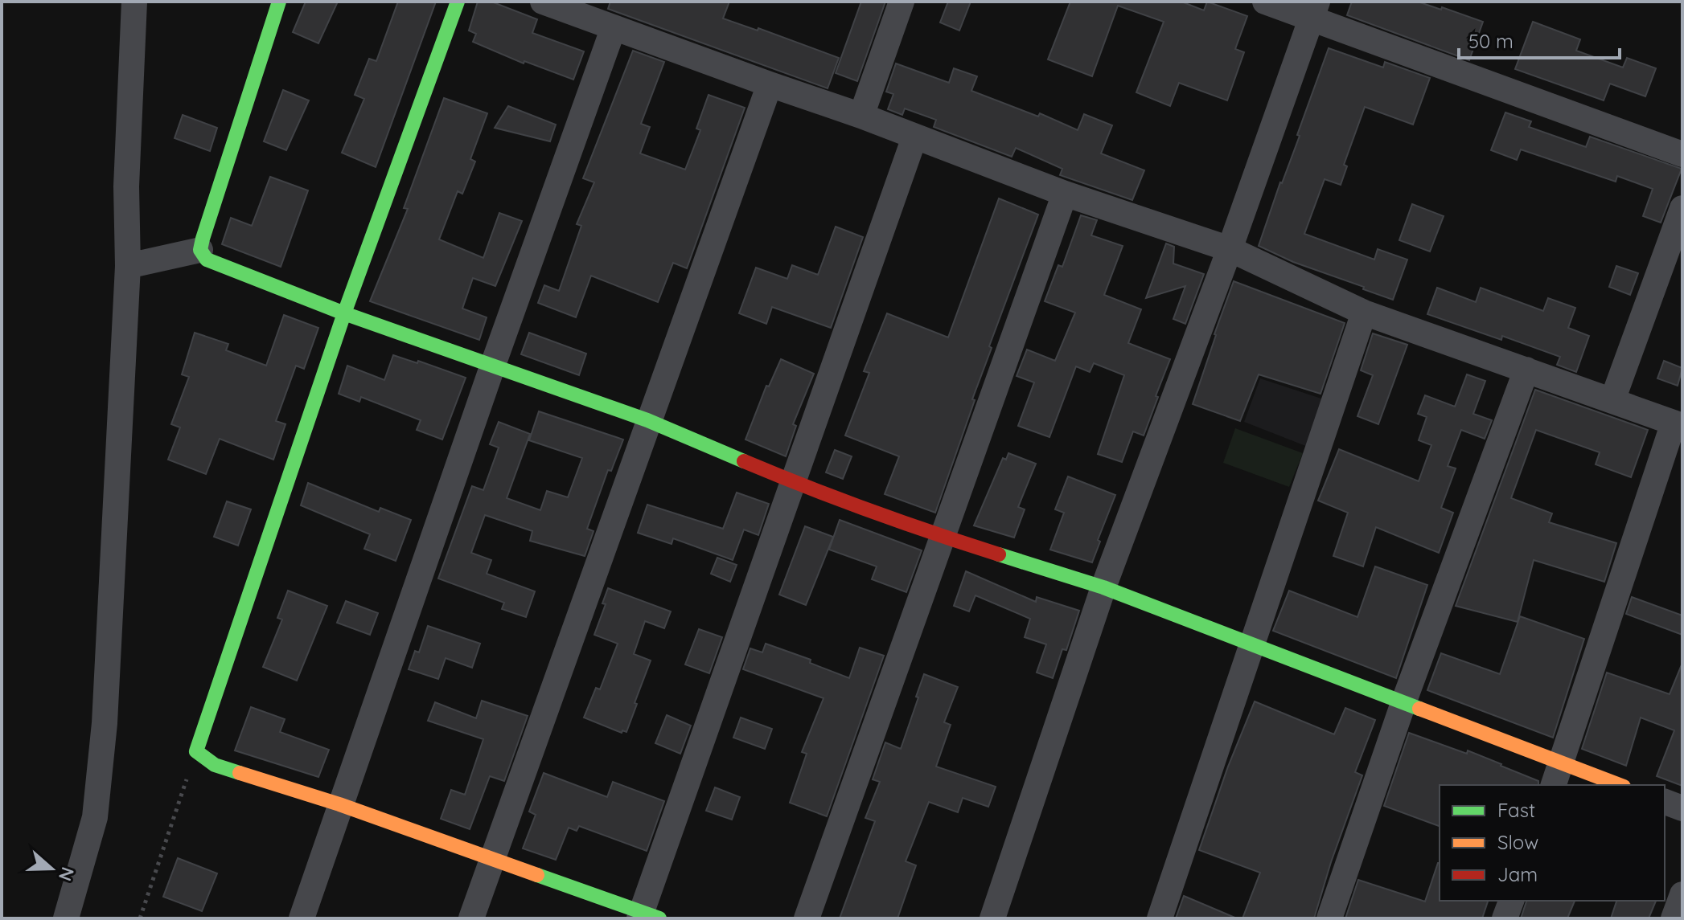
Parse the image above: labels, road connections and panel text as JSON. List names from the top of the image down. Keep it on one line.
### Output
{"legend":["Fast","Slow","Jam"],"scale_bar":"50 m","north":"right"}
